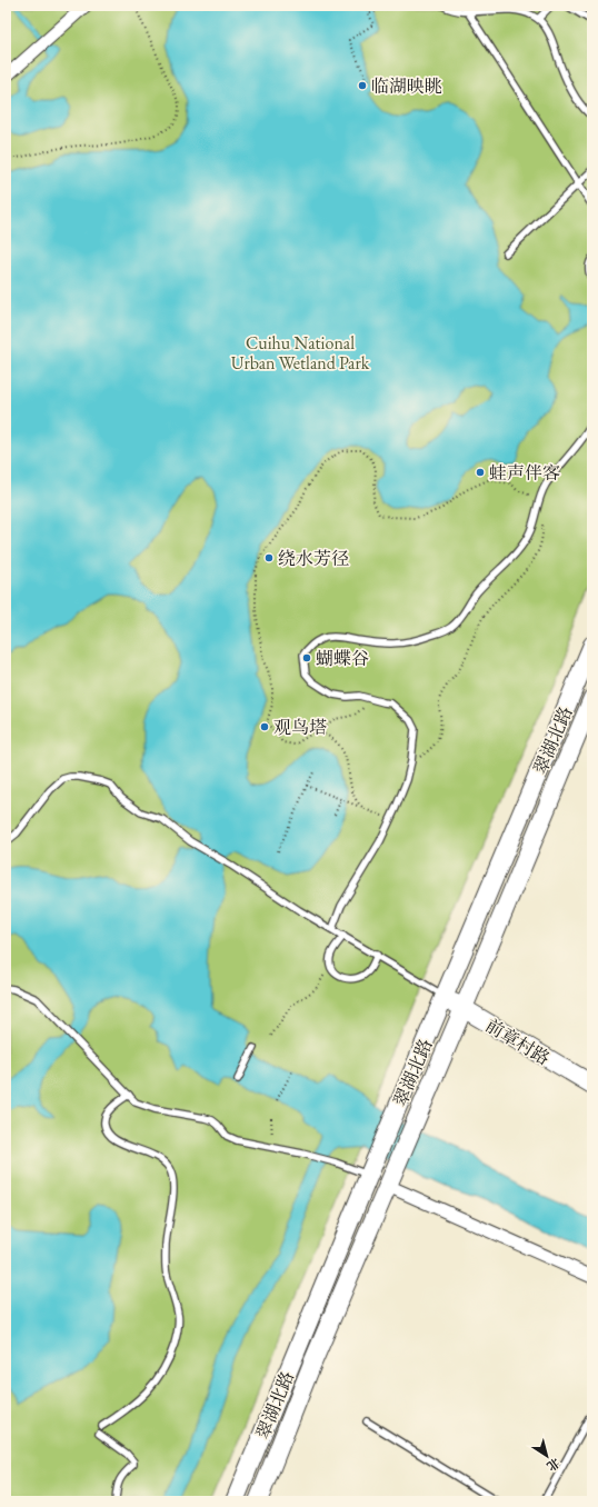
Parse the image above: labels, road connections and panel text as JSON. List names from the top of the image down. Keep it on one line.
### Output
{"streets":{"street":["翠湖北路","前章村路"]},"crossings":[["翠湖北路","前章村路"]],"parks":["Cuihu National Urban Wetland Park"],"places":["临湖映眺","蛙声伴客","绕水芳径","蝴蝶谷","观鸟塔"],"north":"bottom right"}
